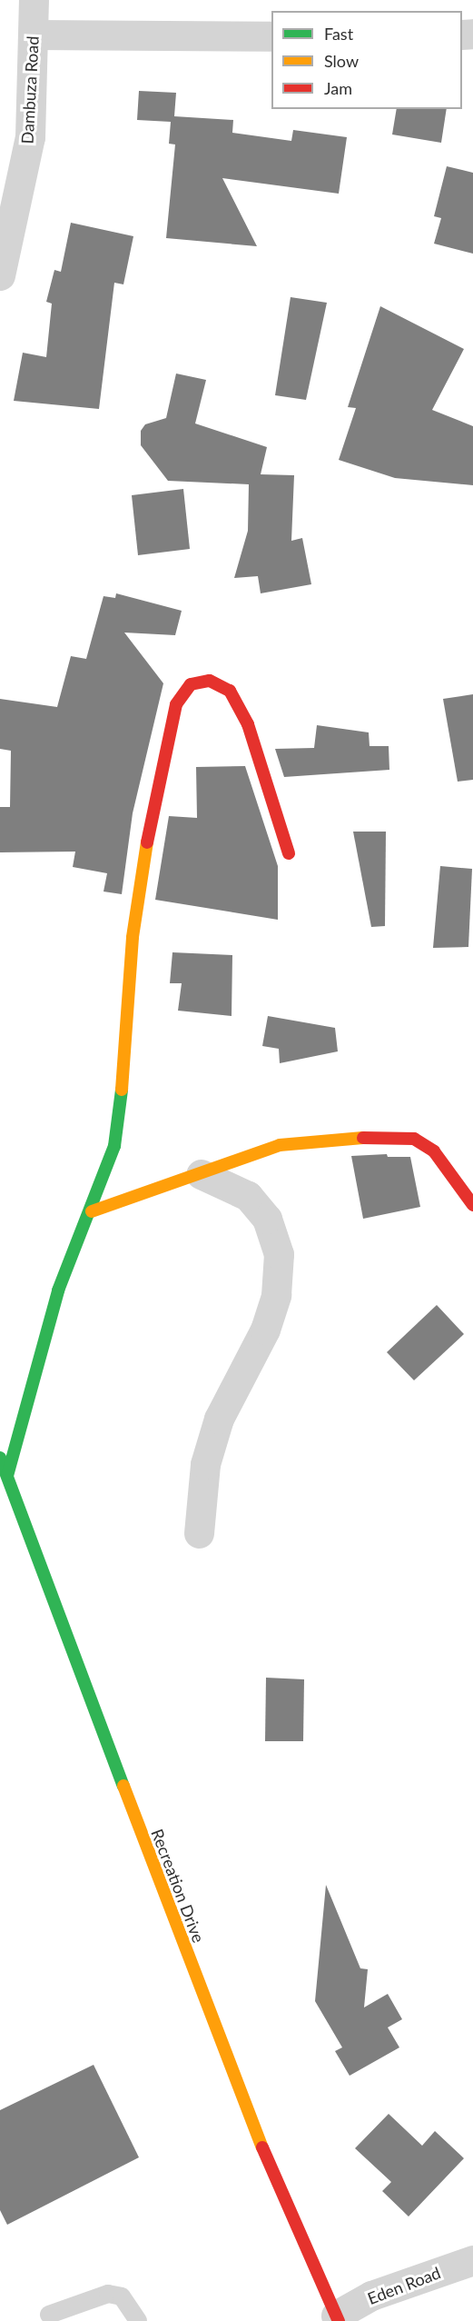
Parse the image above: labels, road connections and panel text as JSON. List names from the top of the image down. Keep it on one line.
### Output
{"streets":{"street":["Dambuza Road","Recreation Drive","Eden Road"]},"crossings":[["Recreation Drive","Eden Road"]],"legend":["Fast","Slow","Jam"]}
